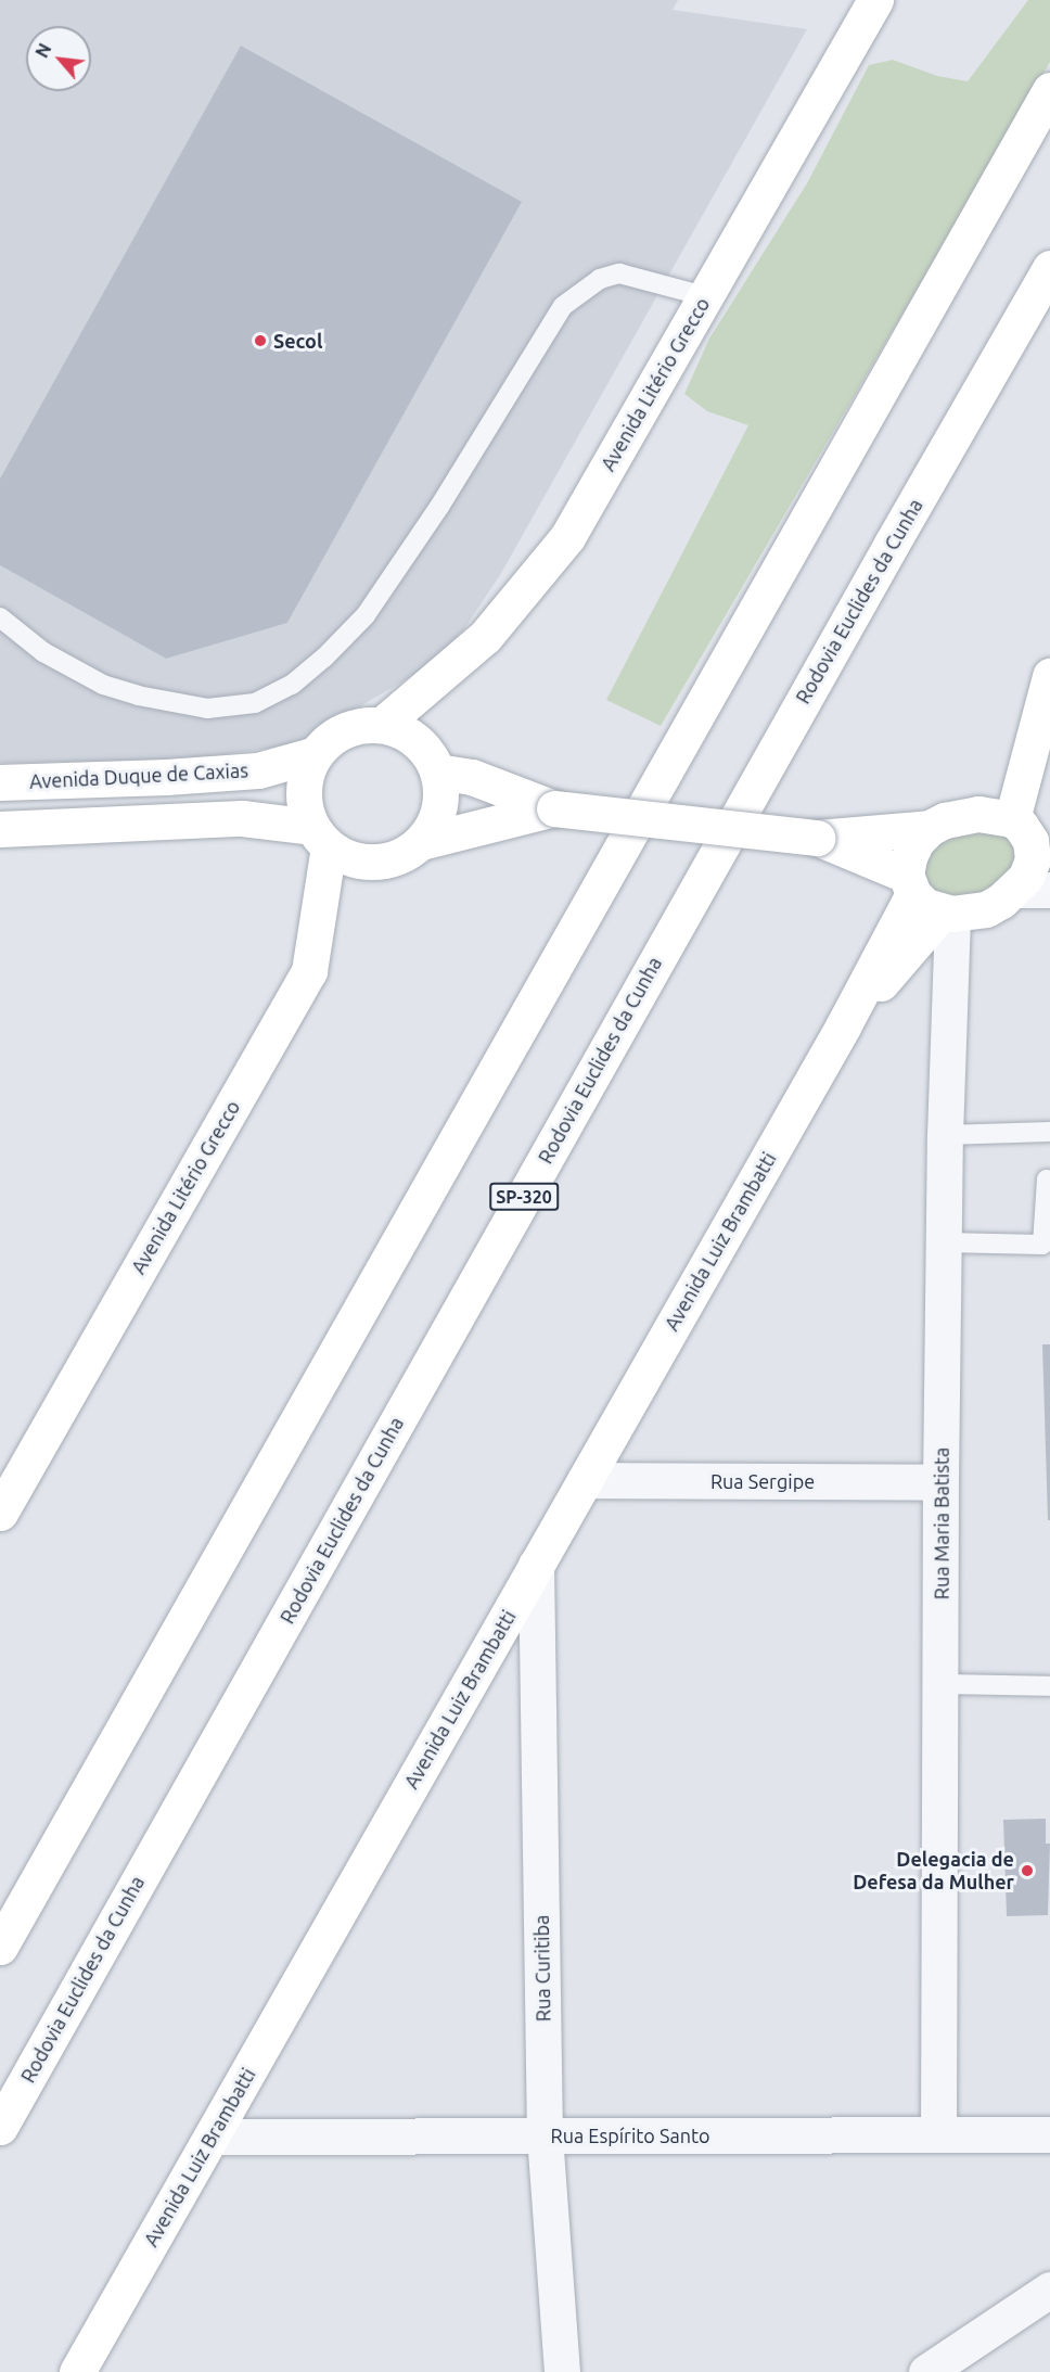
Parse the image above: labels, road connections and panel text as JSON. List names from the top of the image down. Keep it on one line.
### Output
{"streets":{"main road":["Avenida Litério Grecco","Rodovia Euclides da Cunha","Avenida Duque de Caxias","SP-320","Avenida Luiz Brambatti"],"street":["Rua Sergipe","Rua Maria Batista","Rua Curitiba","Rua Espírito Santo"]},"crossings":[["Avenida Litério Grecco","Avenida Duque de Caxias"],["Avenida Luiz Brambatti","Rua Sergipe"],["Avenida Luiz Brambatti","Rua Maria Batista"],["Avenida Luiz Brambatti","Rua Curitiba"],["Avenida Luiz Brambatti","Rua Espírito Santo"],["Rua Sergipe","Rua Maria Batista"],["Rua Maria Batista","Rua Espírito Santo"],["Rua Curitiba","Rua Espírito Santo"]],"places":["Secol","Delegacia de Defesa da Mulher"],"north":"top left"}
